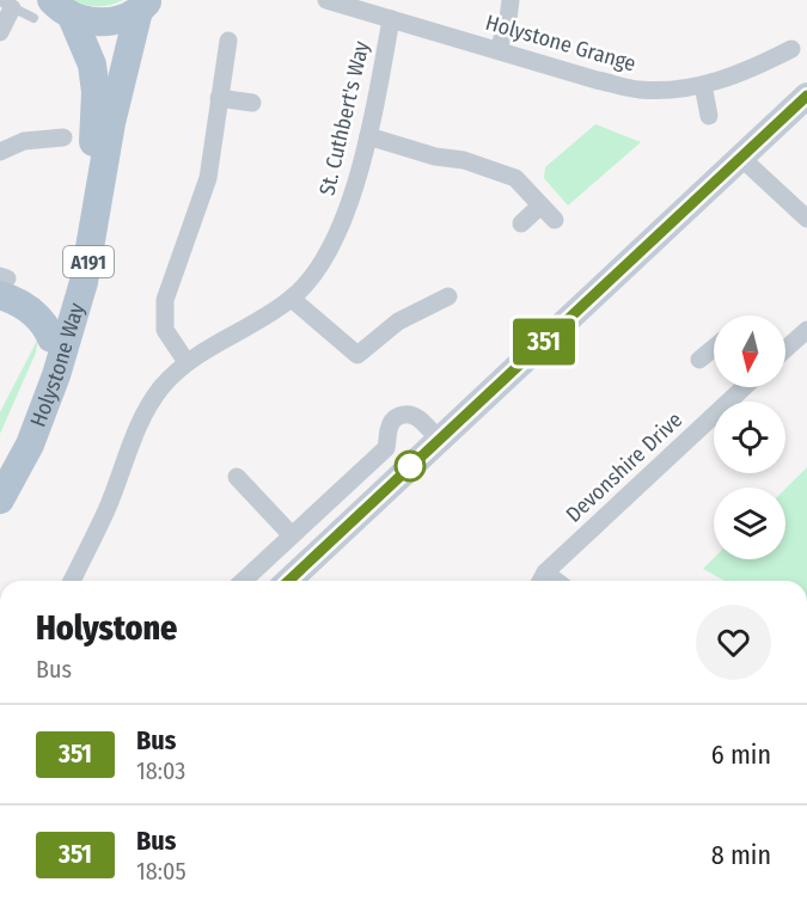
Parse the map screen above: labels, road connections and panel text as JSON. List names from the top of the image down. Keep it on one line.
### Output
{"streets":{"main road":["A191","Holystone Way"],"street":["Holystone Grange","St. Cuthbert's Way","Devonshire Drive"]},"crossings":[["Holystone Grange","St. Cuthbert's Way"]],"lines":["bus line 351"],"north":"bottom","page":{"on_map":"351","heading":["Holystone","Bus"],"list":[{"mark":"351","name":"Bus","note":"18:03","value":"6 min"},{"mark":"351","name":"Bus","note":"18:05","value":"8 min"}]}}
